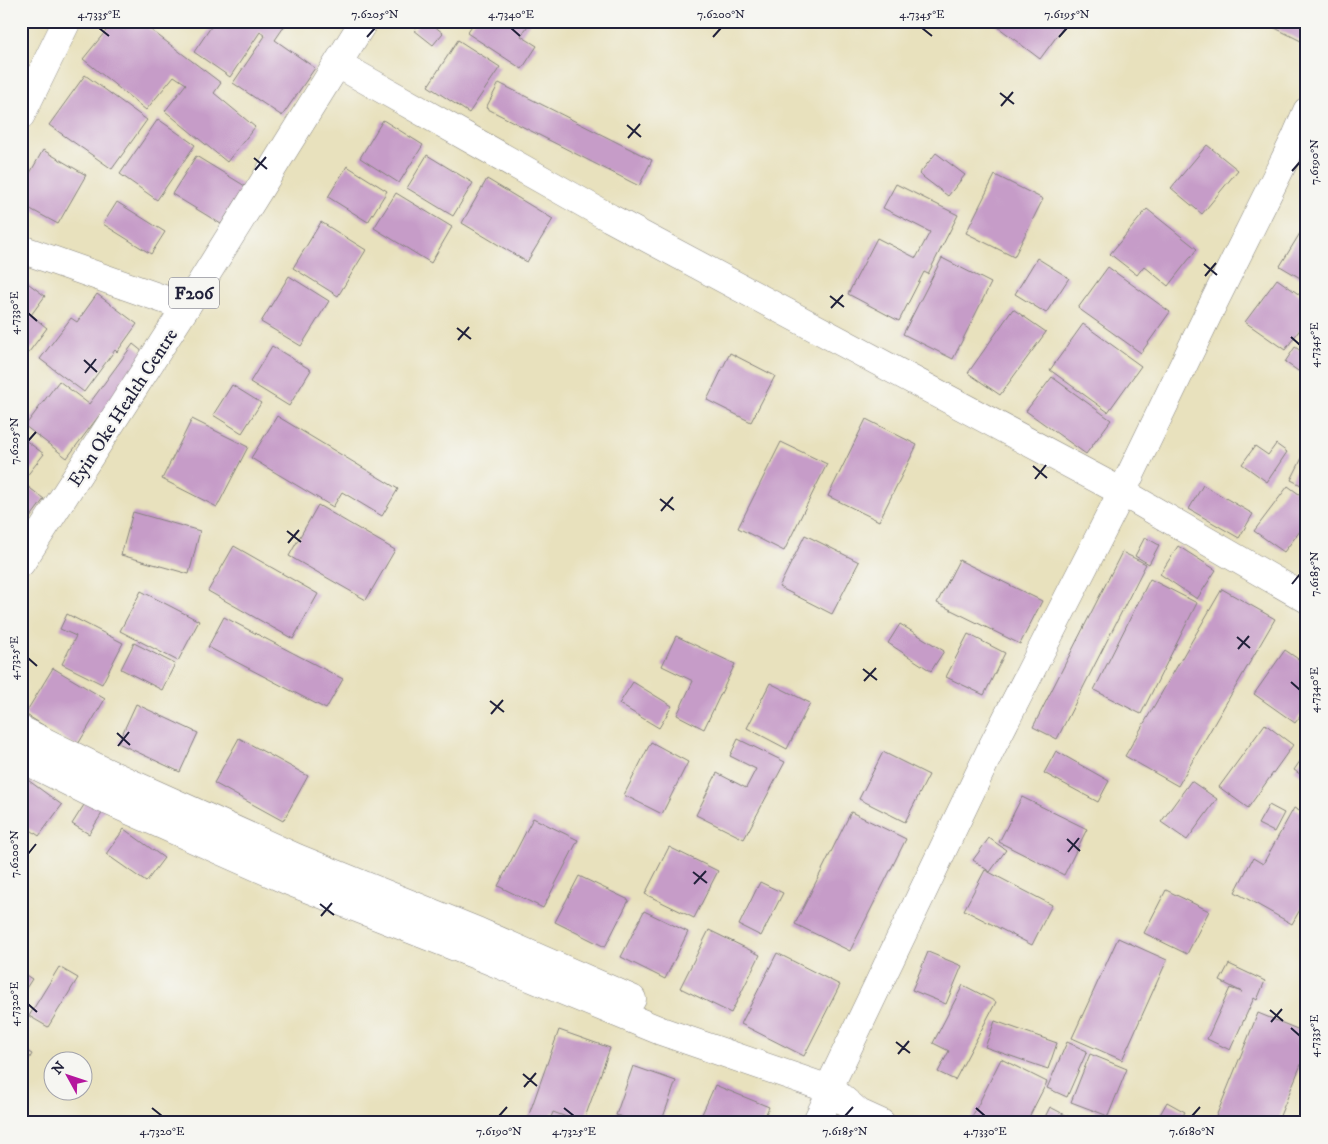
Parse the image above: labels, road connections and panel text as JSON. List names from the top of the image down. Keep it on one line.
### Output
{"streets":{"street":["F206","Eyin Oke Health Centre"]},"north":"top left","coordinates":["4.7335°E","7.6205°N","4.7340°E","7.6200°N","4.7345°E","7.6195°N","7.6190°N","4.7330°E","7.6185°N","4.7325°E","4.7320°E","7.6180°N"]}
